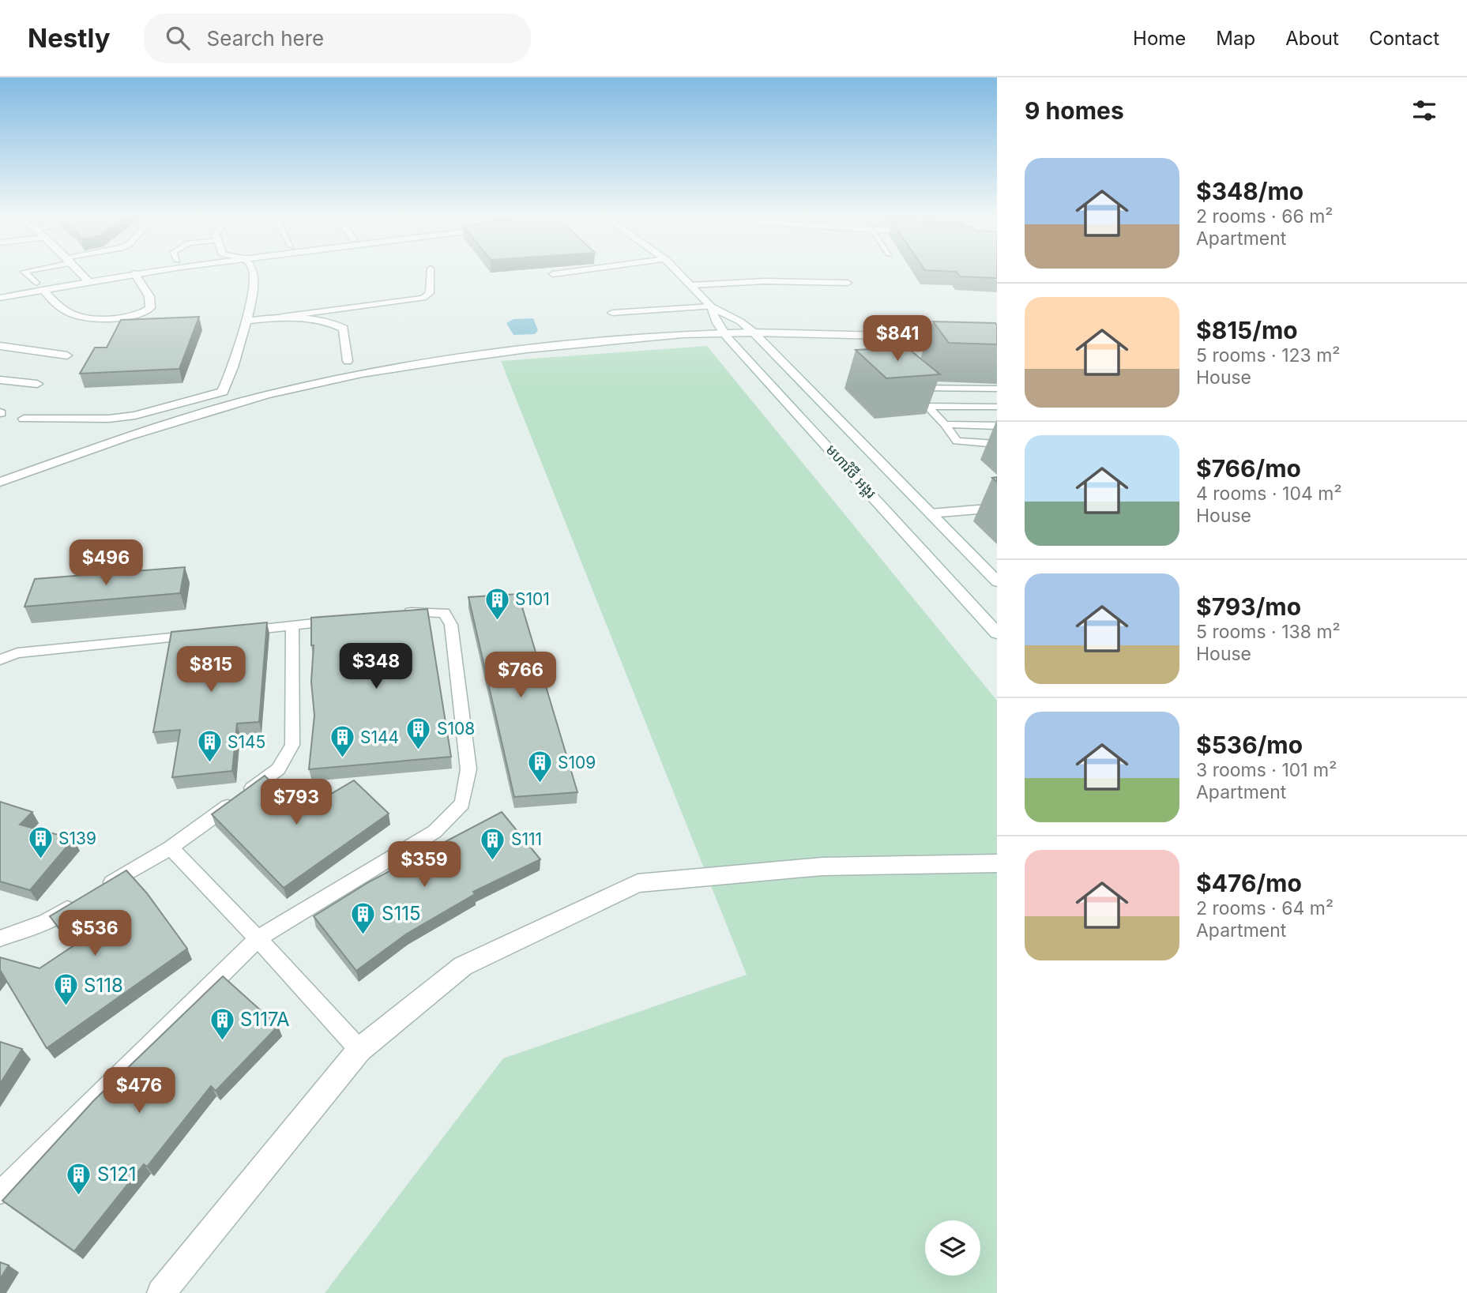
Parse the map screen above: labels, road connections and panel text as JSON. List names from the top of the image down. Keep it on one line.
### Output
{"streets":{"street":["មហាវិថី អង្គរ"]},"places":{"building":["S101","S108","S144","S145","S109","S139","S111","S115","S118","S117A","S121"]},"page":{"header":"Nestly","search":"Search here","nav":["Home","Map","About","Contact"],"heading":"9 homes","list":[{"name":"$348/mo","note":"2 rooms · 66 m² · Apartment"},{"name":"$815/mo","note":"5 rooms · 123 m² · House"},{"name":"$766/mo","note":"4 rooms · 104 m² · House"},{"name":"$793/mo","note":"5 rooms · 138 m² · House"},{"name":"$536/mo","note":"3 rooms · 101 m² · Apartment"},{"name":"$476/mo","note":"2 rooms · 64 m² · Apartment"}],"price":["$841","$496","$348","$815","$766","$793","$359","$536","$476"]}}
